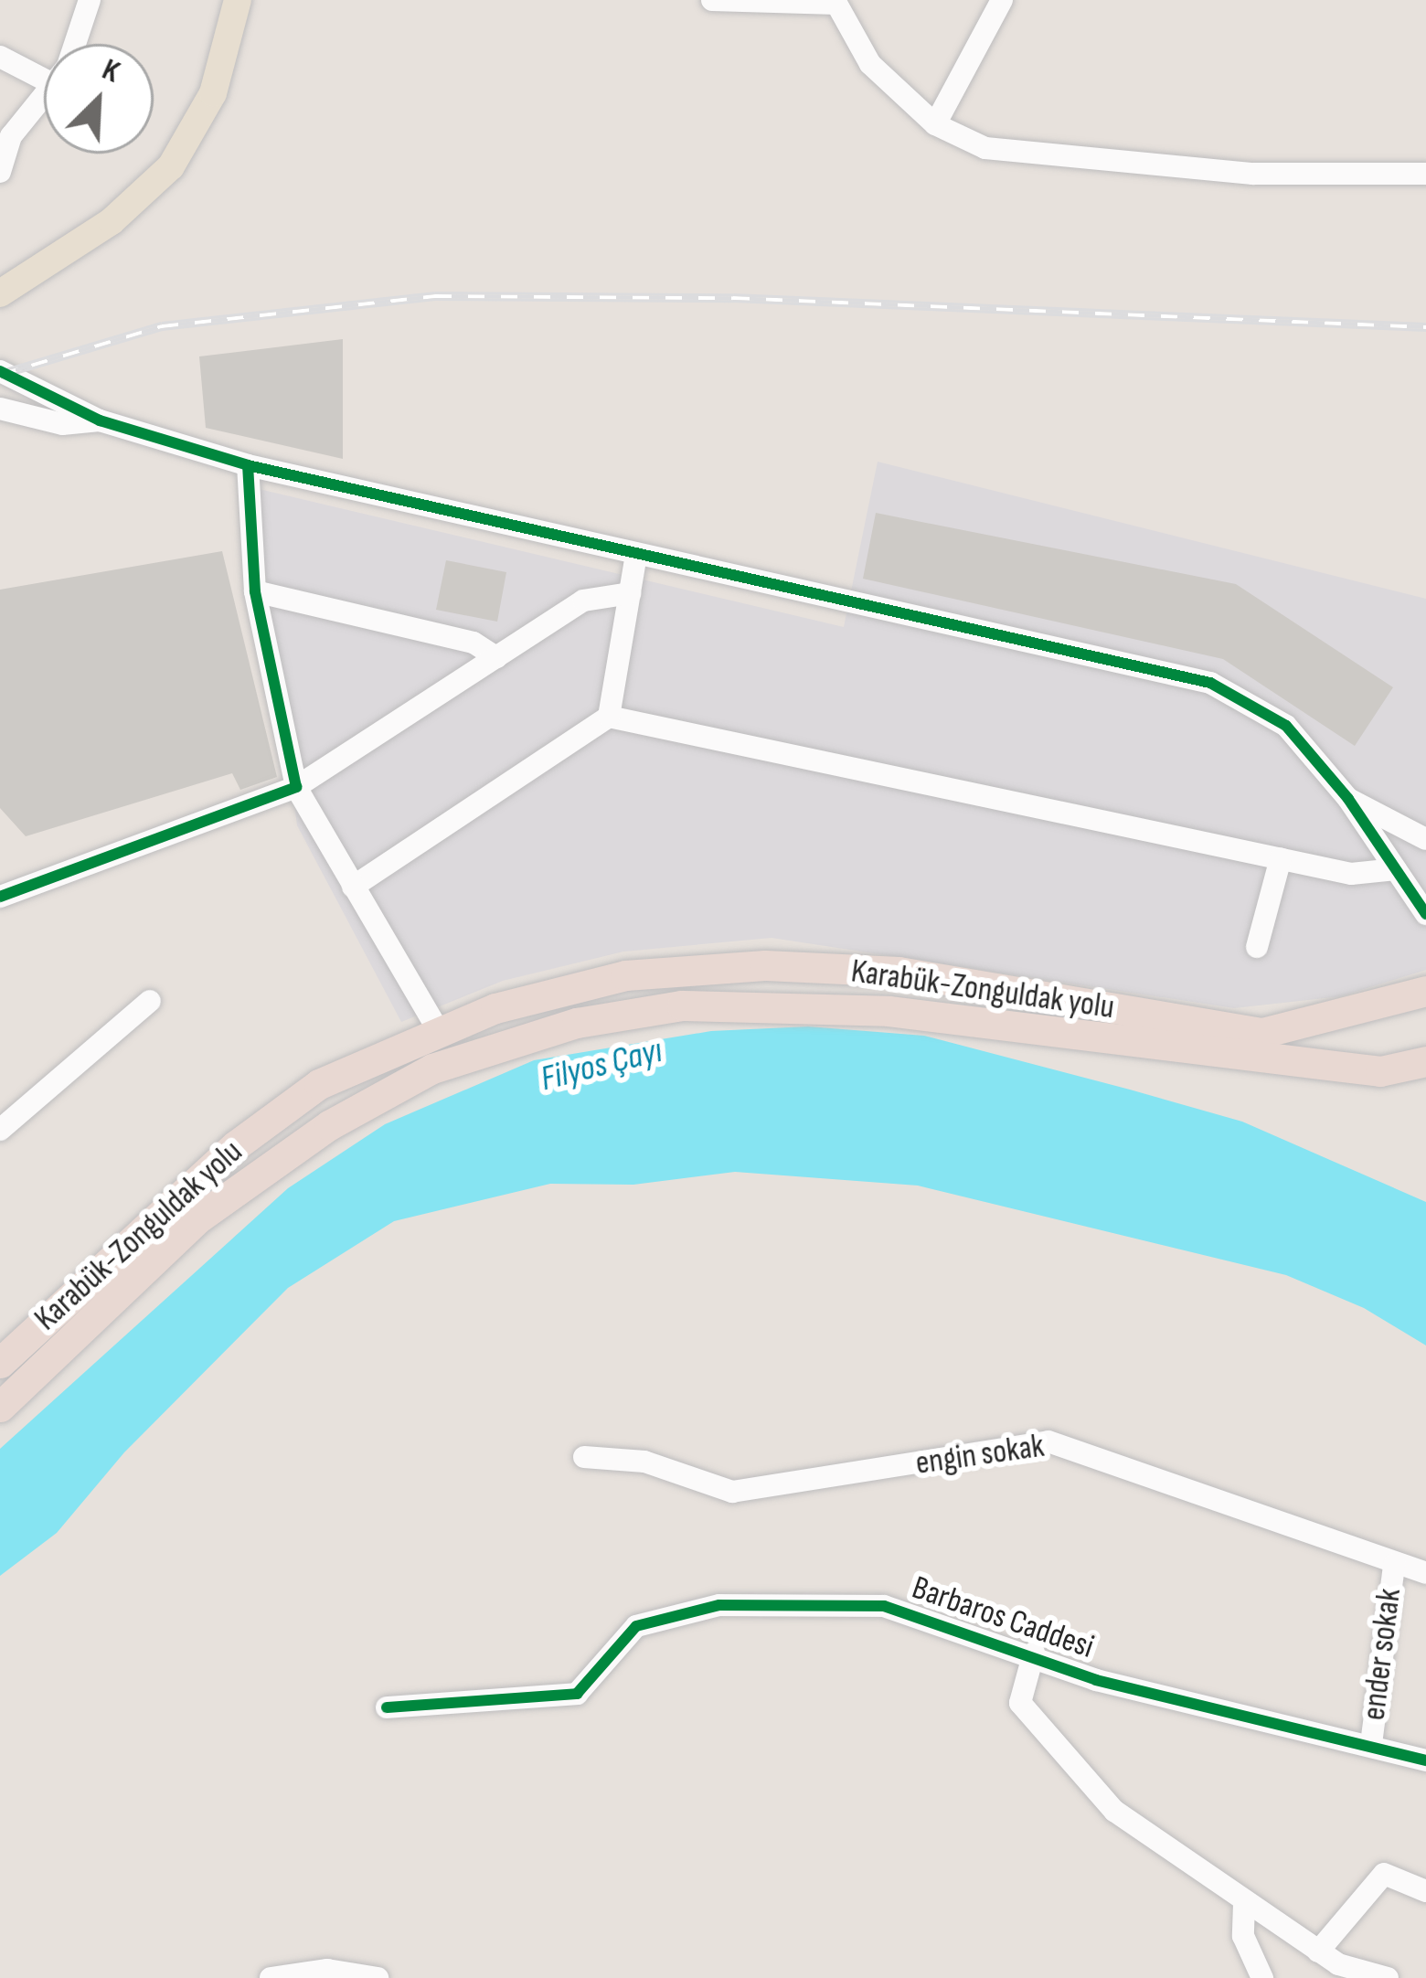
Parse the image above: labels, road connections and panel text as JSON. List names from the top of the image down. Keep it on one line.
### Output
{"streets":{"highway":["Karabük-Zonguldak yolu"],"street":["engin sokak","Barbaros Caddesi","ender sokak"]},"crossings":[["engin sokak","ender sokak"],["Barbaros Caddesi","ender sokak"]],"water":["Filyos Çayı"],"north":"top right"}
